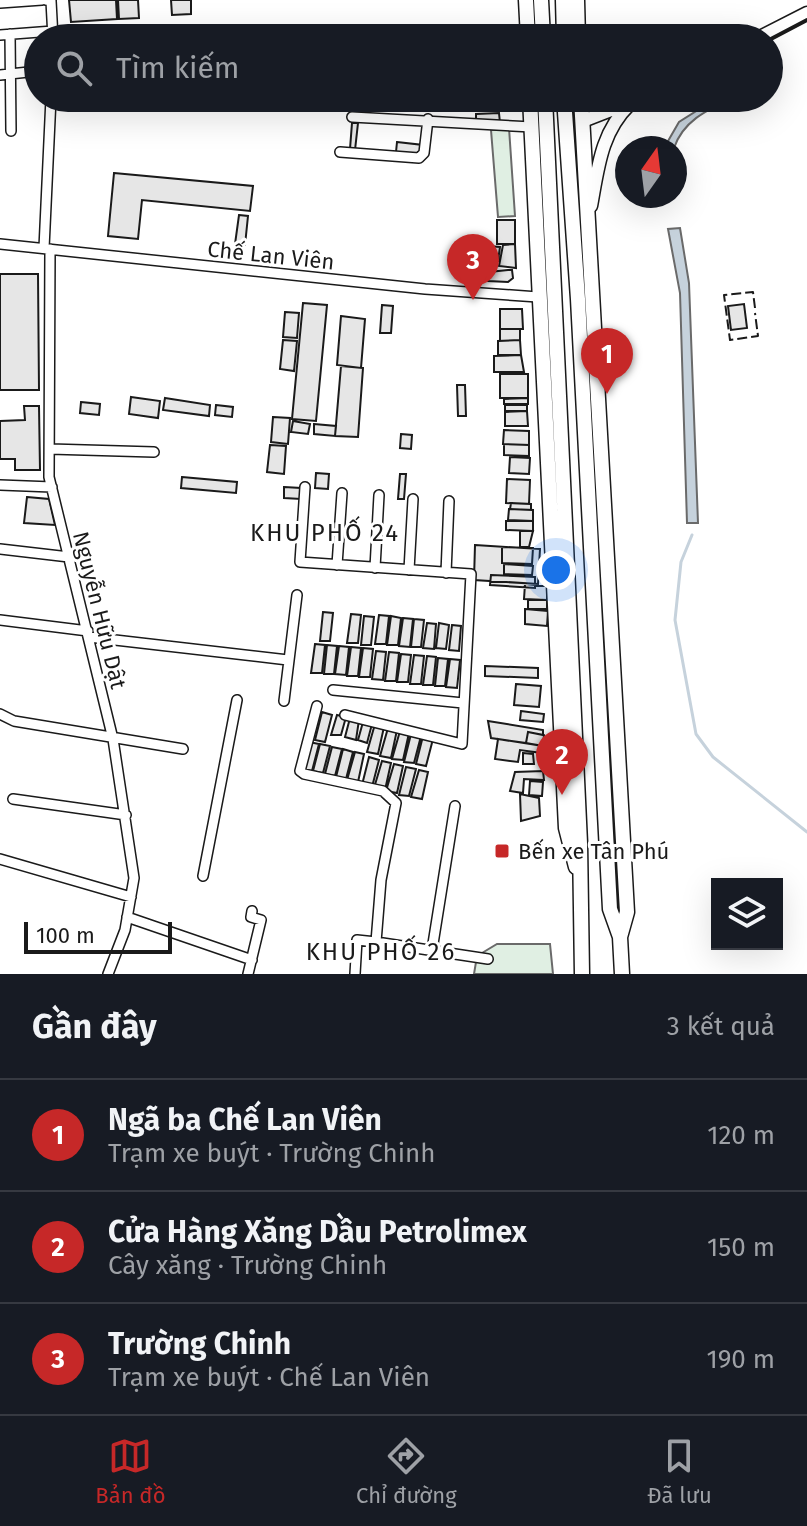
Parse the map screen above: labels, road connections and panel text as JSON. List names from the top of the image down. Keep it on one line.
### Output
{"streets":{"street":["Chế Lan Viên","Nguyễn Hữu Dật"]},"crossings":[["Chế Lan Viên","Nguyễn Hữu Dật"]],"districts":["KHU PHỐ 24","KHU PHỐ 26"],"places":{"transit":["Bến xe Tân Phú"]},"scale_bar":"100 m","north":"top","page":{"search":"Tìm kiếm","pins":["3","1","2"],"scale":"100 m","heading":["Gần đây","3 kết quả"],"list":[{"mark":"1","name":"Ngã ba Chế Lan Viên","note":"Trạm xe buýt · Trường Chinh","value":"120 m"},{"mark":"2","name":"Cửa Hàng Xăng Dầu Petrolimex","note":"Cây xăng · Trường Chinh","value":"150 m"},{"mark":"3","name":"Trường Chinh","note":"Trạm xe buýt · Chế Lan Viên","value":"190 m"}],"nav":["Bản đồ","Chỉ đường","Đã lưu"]}}
